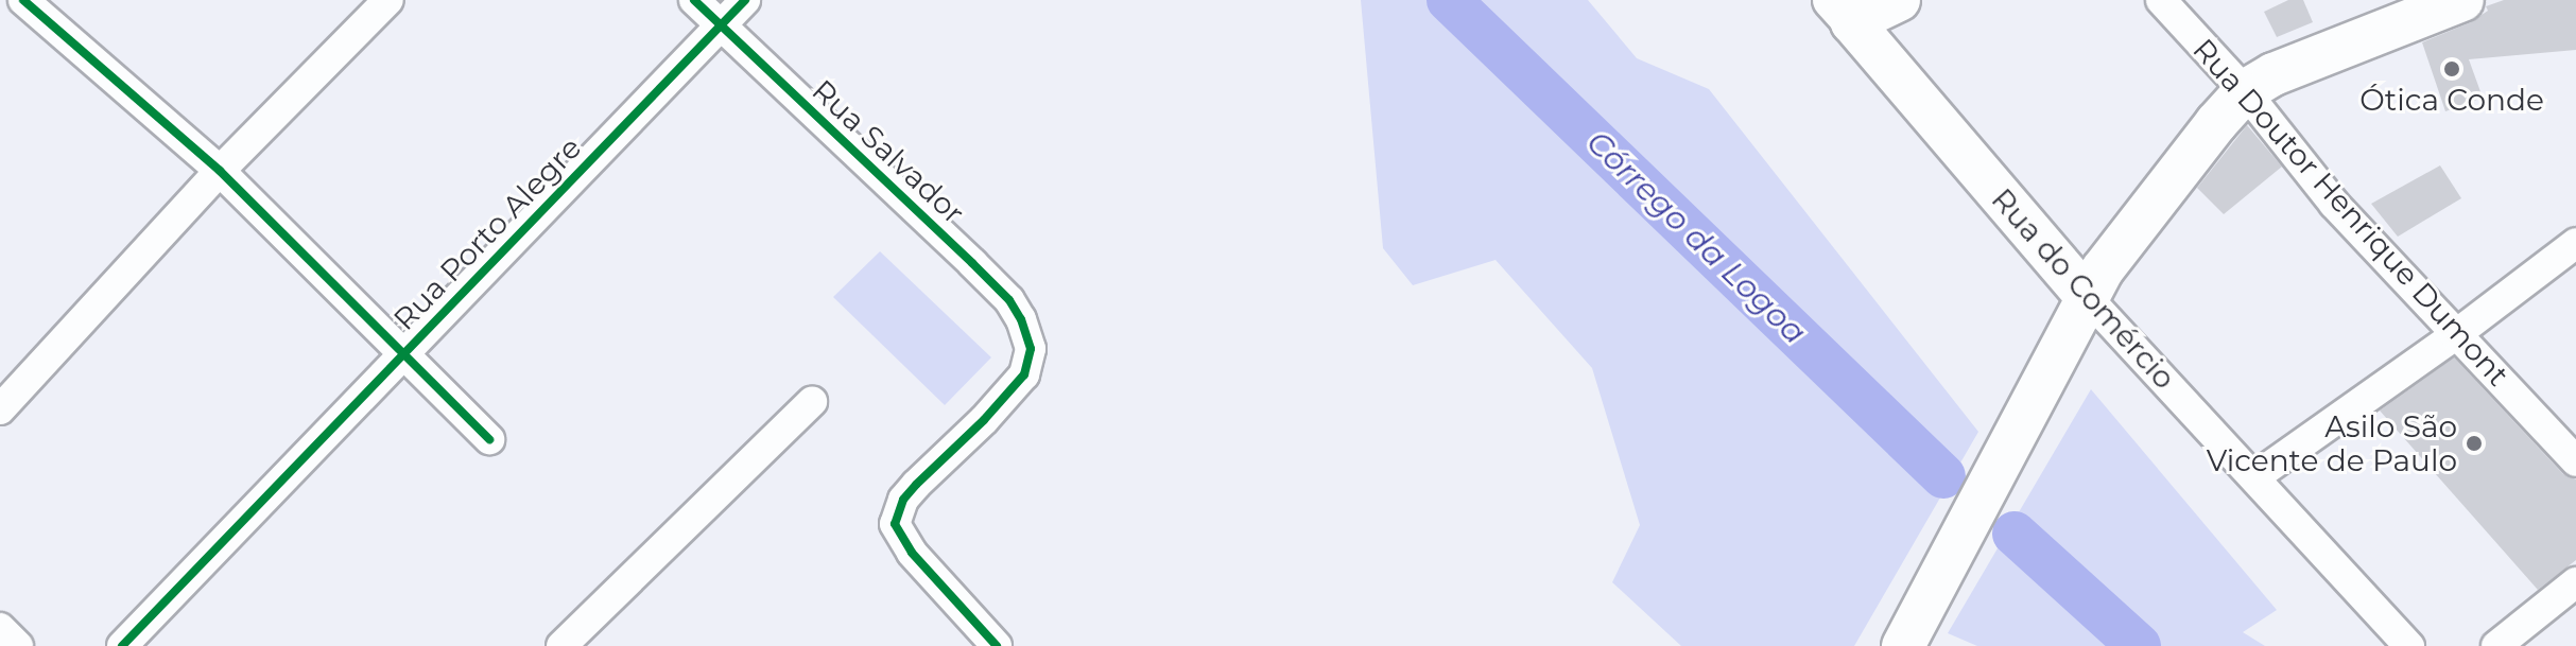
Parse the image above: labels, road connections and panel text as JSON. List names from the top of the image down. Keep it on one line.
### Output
{"streets":{"main road":["Rua do Comércio"],"street":["Rua Salvador","Rua Doutor Henrique Dumont","Rua Porto Alegre"]},"crossings":[["Rua Salvador","Rua Porto Alegre"]],"water":["Córrego da Logoa"],"places":["Ótica Conde","Asilo São Vicente de Paulo"]}
